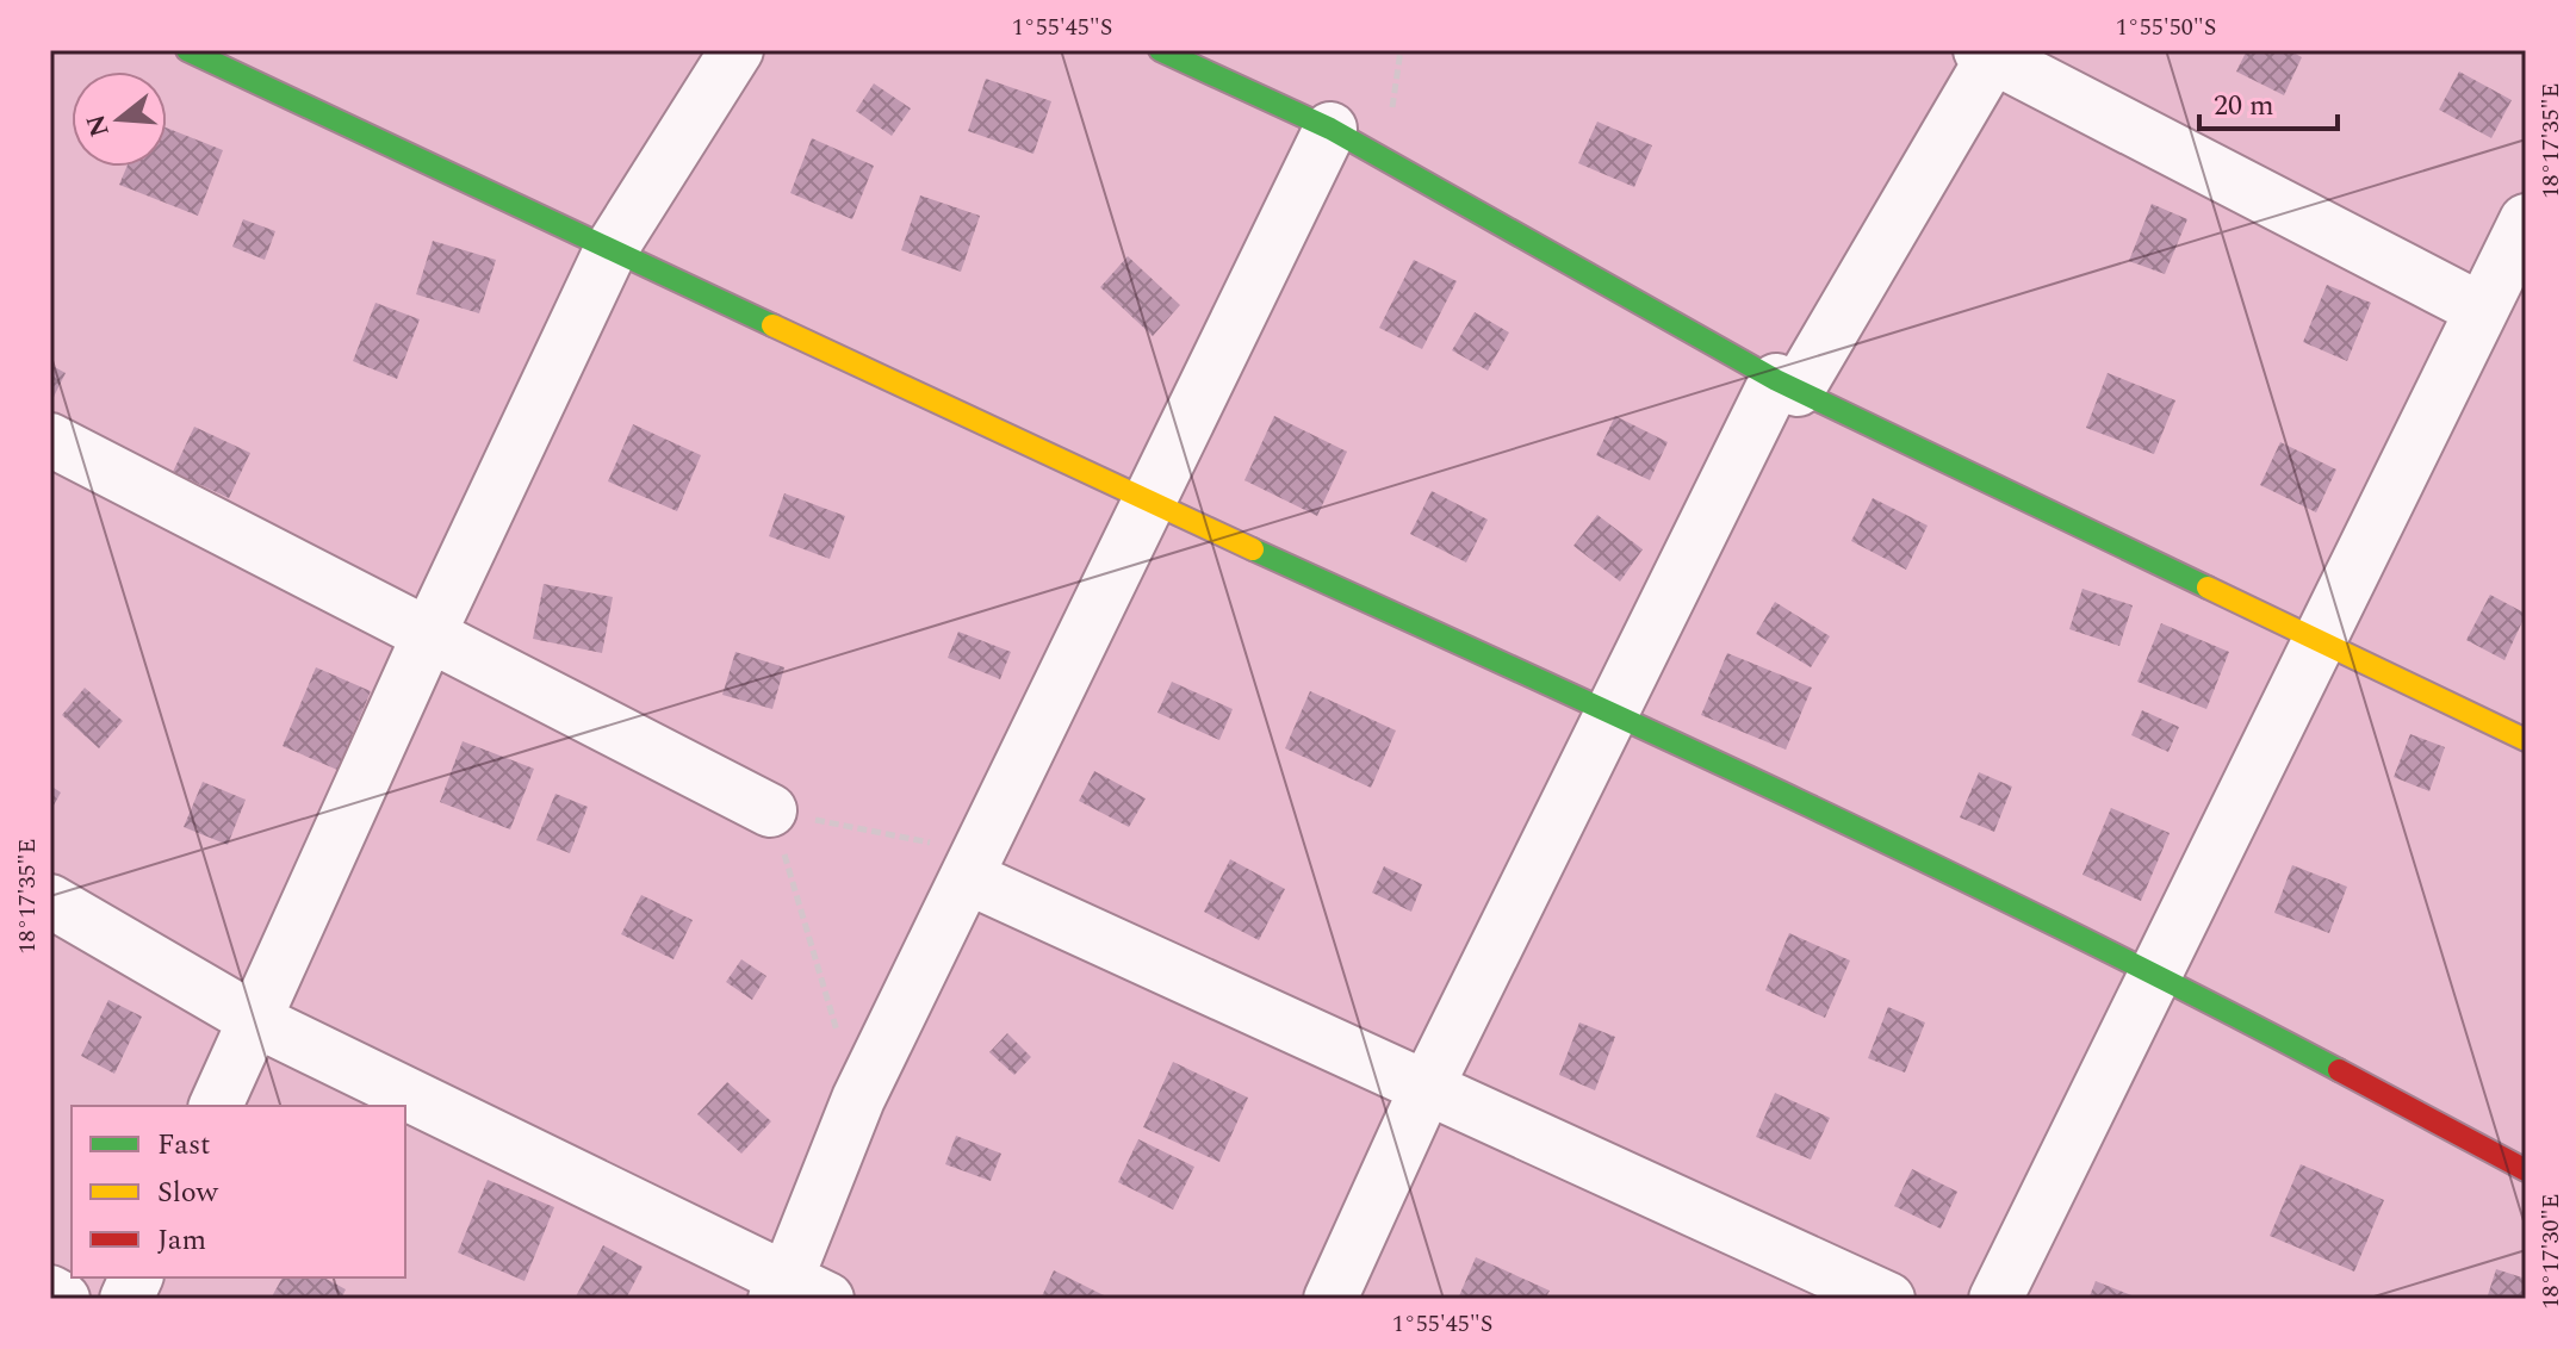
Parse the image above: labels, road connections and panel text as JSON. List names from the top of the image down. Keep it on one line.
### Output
{"legend":["Fast","Slow","Jam"],"scale_bar":"20 m","north":"left","coordinates":["1°55'45\"S","1°55'50\"S","18°17'35\"E","18°17'30\"E"]}
